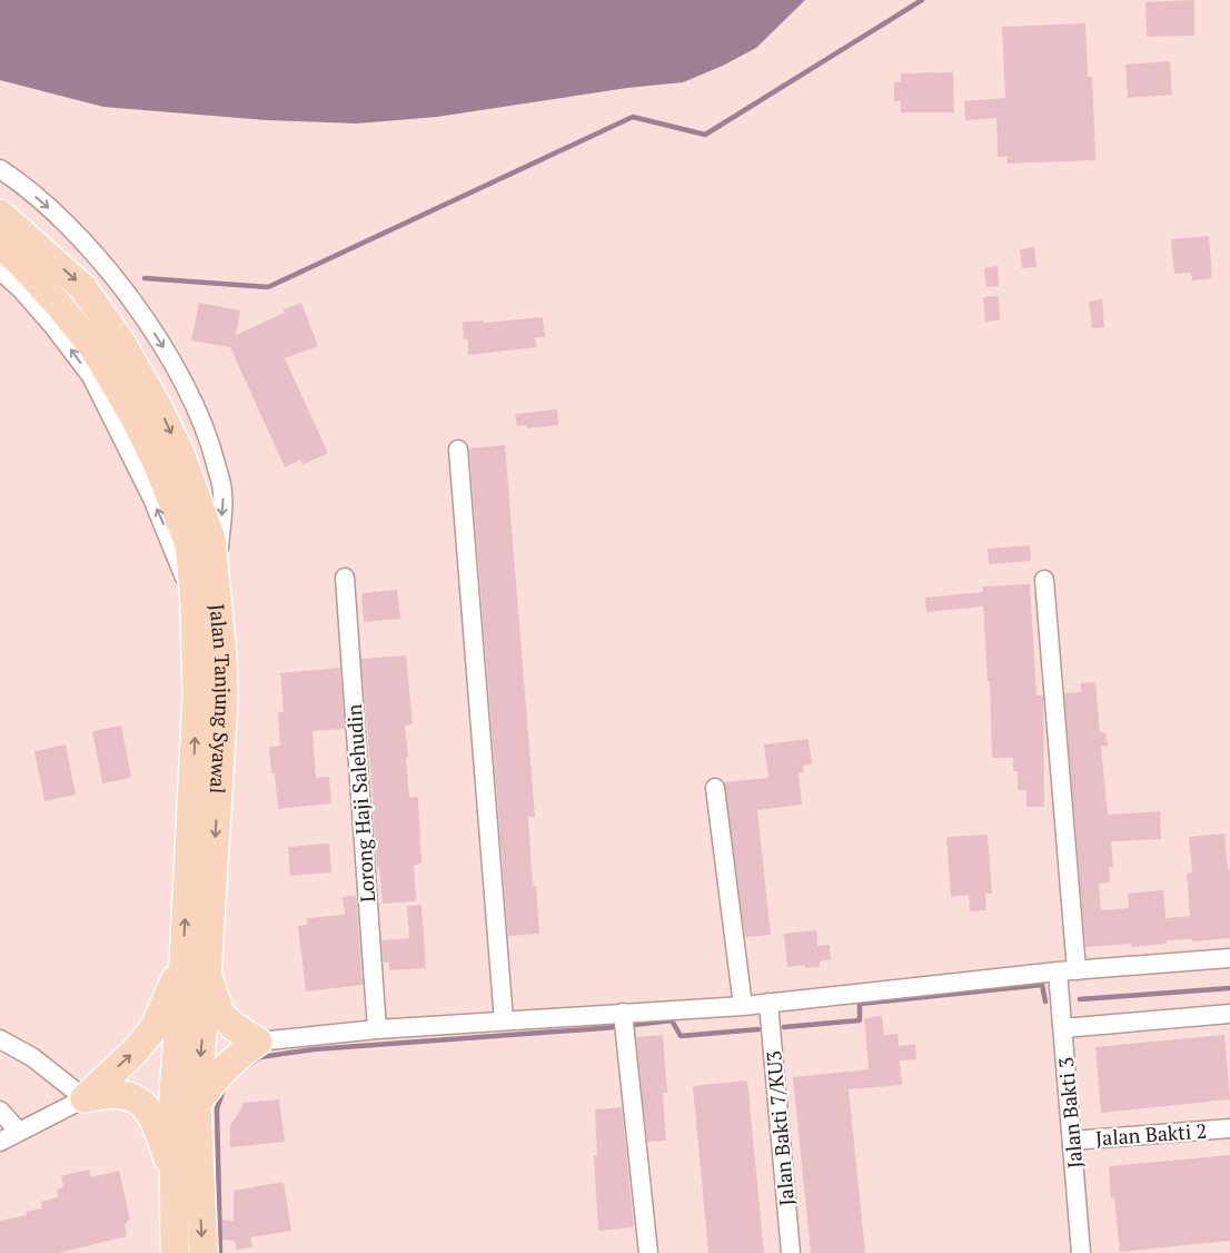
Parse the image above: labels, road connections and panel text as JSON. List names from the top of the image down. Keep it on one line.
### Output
{"streets":{"main road":["Jalan Tanjung Syawal"],"street":["Lorong Haji Salehudin","Jalan Bakti 3","Jalan Bakti 7/KU3","Jalan Bakti 2"]},"crossings":[["Jalan Bakti 3","Jalan Bakti 2"]]}
